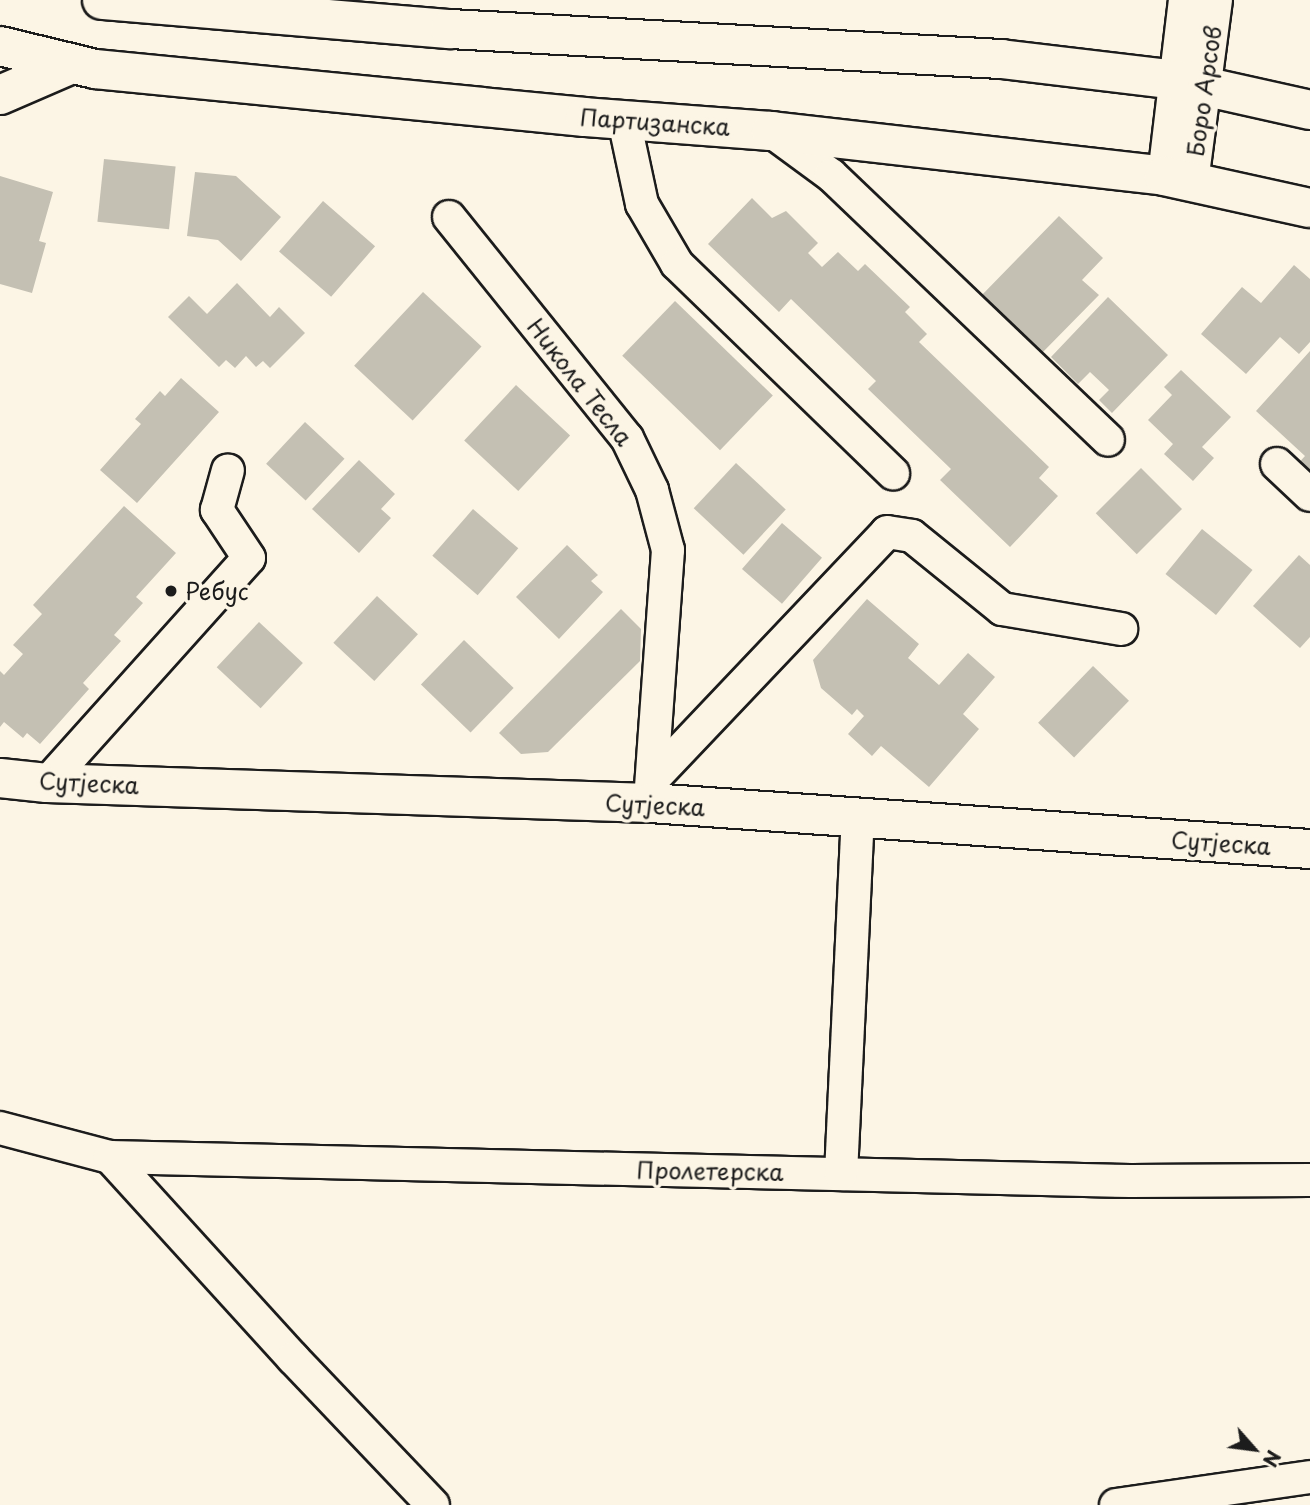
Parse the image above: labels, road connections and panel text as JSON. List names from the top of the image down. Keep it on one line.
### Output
{"streets":{"main road":["Партизанска","Сутјеска"],"street":["Боро Арсов","Никола Тесла","Пролетерска"]},"crossings":[["Боро Арсов","Партизанска"],["Никола Тесла","Сутјеска"]],"places":["Ребус"],"north":"bottom right"}
